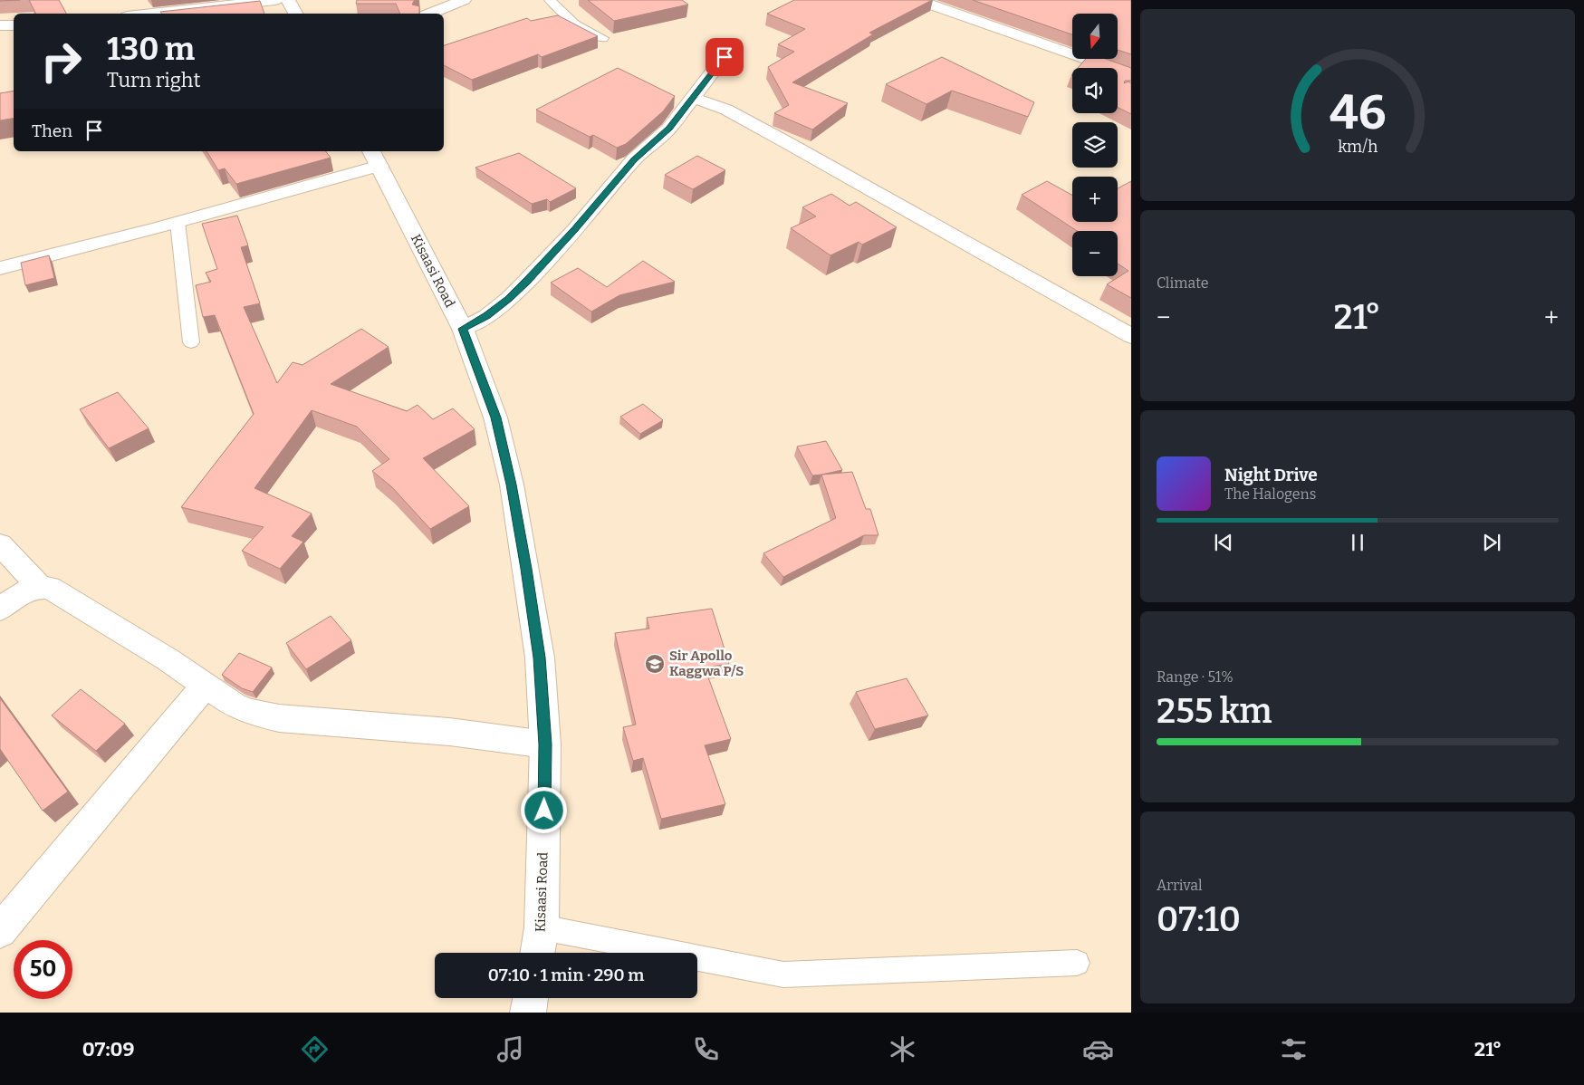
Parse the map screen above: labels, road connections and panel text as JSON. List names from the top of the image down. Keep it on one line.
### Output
{"streets":{"street":["Kisaasi Road"]},"places":{"school or university":["Sir Apollo Kaggwa P/S"]},"north":"bottom","page":{"map_buttons":["+","−"],"turn":["130 m","Turn right"],"then":"Then","tile":["Climate",["Range · 51%","255 km"],["Arrival","07:10"]],"heat":["−","21°","+"],"song":["Night Drive","The Halogens"],"limit":"50","trip":"07:10 · 1 min · 290 m","tabs":["07:09","21°"],"gauge":["46","km/h"]}}
